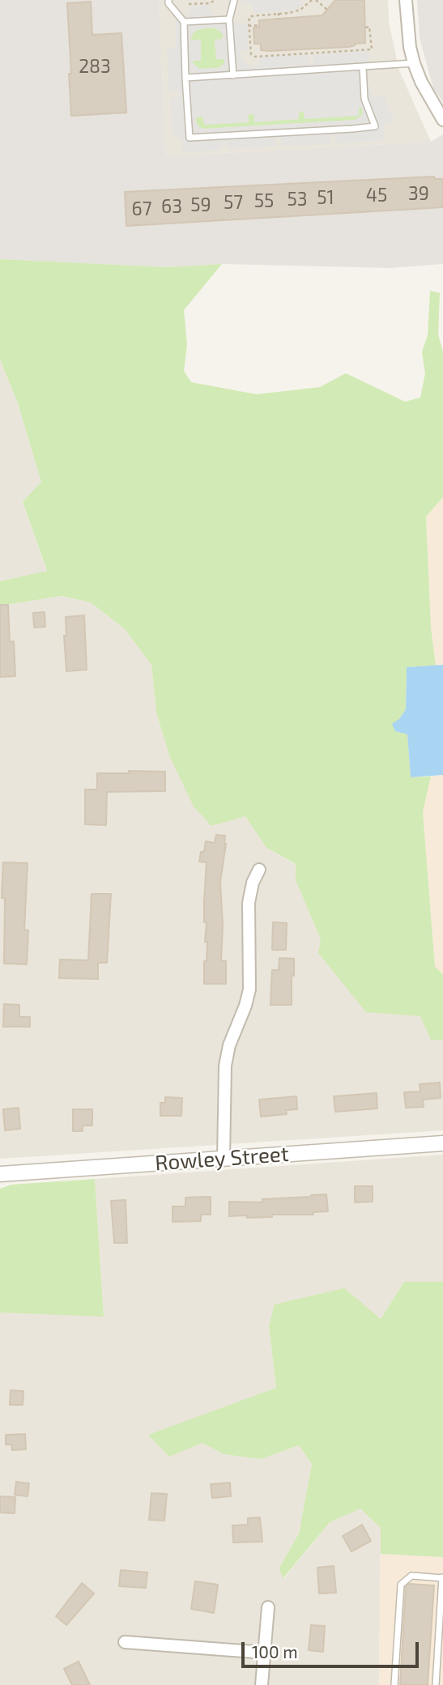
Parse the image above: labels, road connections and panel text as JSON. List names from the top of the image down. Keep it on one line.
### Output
{"streets":{"street":["Rowley Street"]},"house_numbers":["283","39","45","51","53","55","57","59","63","67"],"scale_bar":"100 m"}
